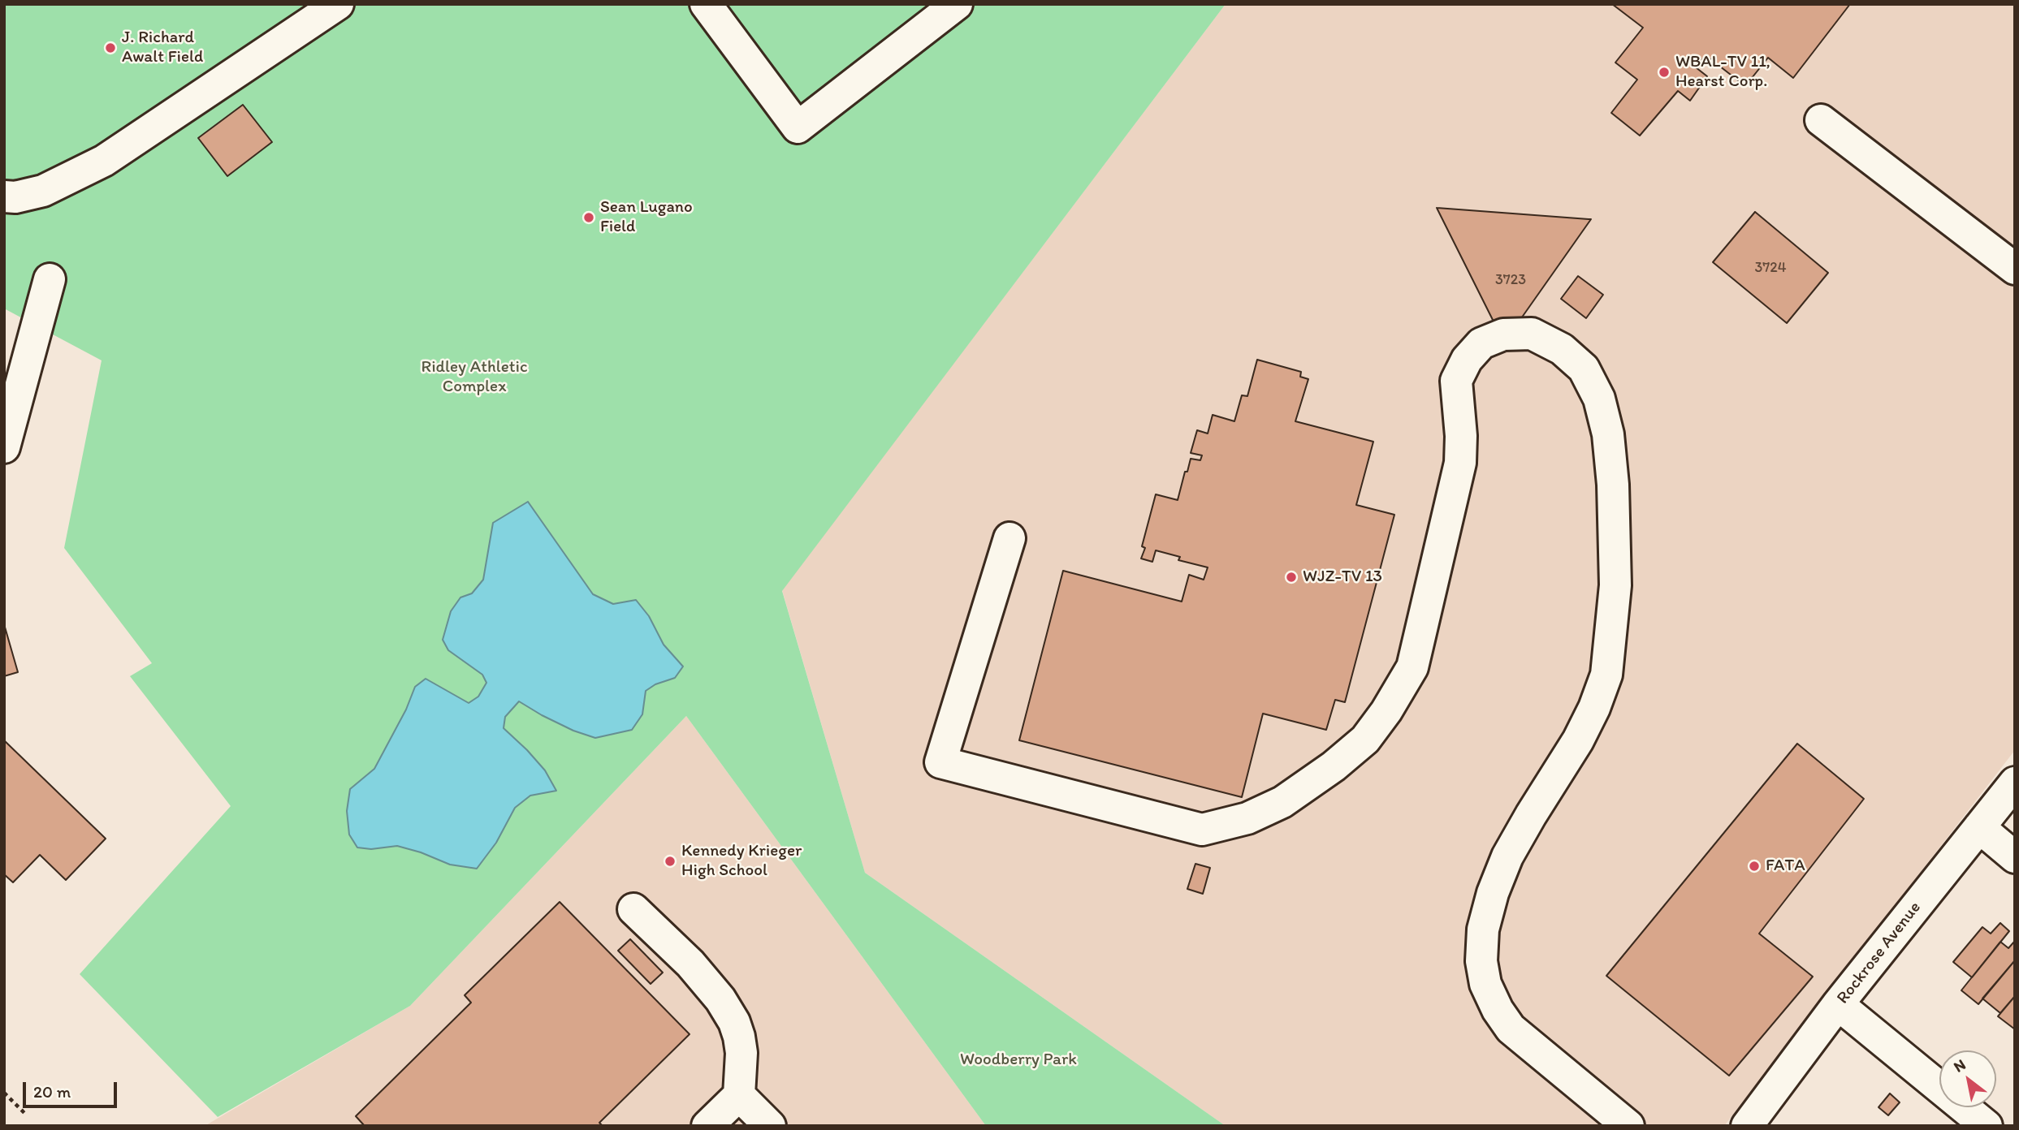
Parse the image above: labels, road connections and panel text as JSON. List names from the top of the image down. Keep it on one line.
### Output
{"streets":{"street":["Rockrose Avenue"]},"parks":["Ridley Athletic Complex","Woodberry Park"],"places":["J. Richard Awalt Field","WBAL-TV 11, Hearst Corp.","Sean Lugano Field","WJZ-TV 13","Kennedy Krieger High School","FATA"],"house_numbers":["3724","3723"],"scale_bar":"20 m","north":"top left"}
